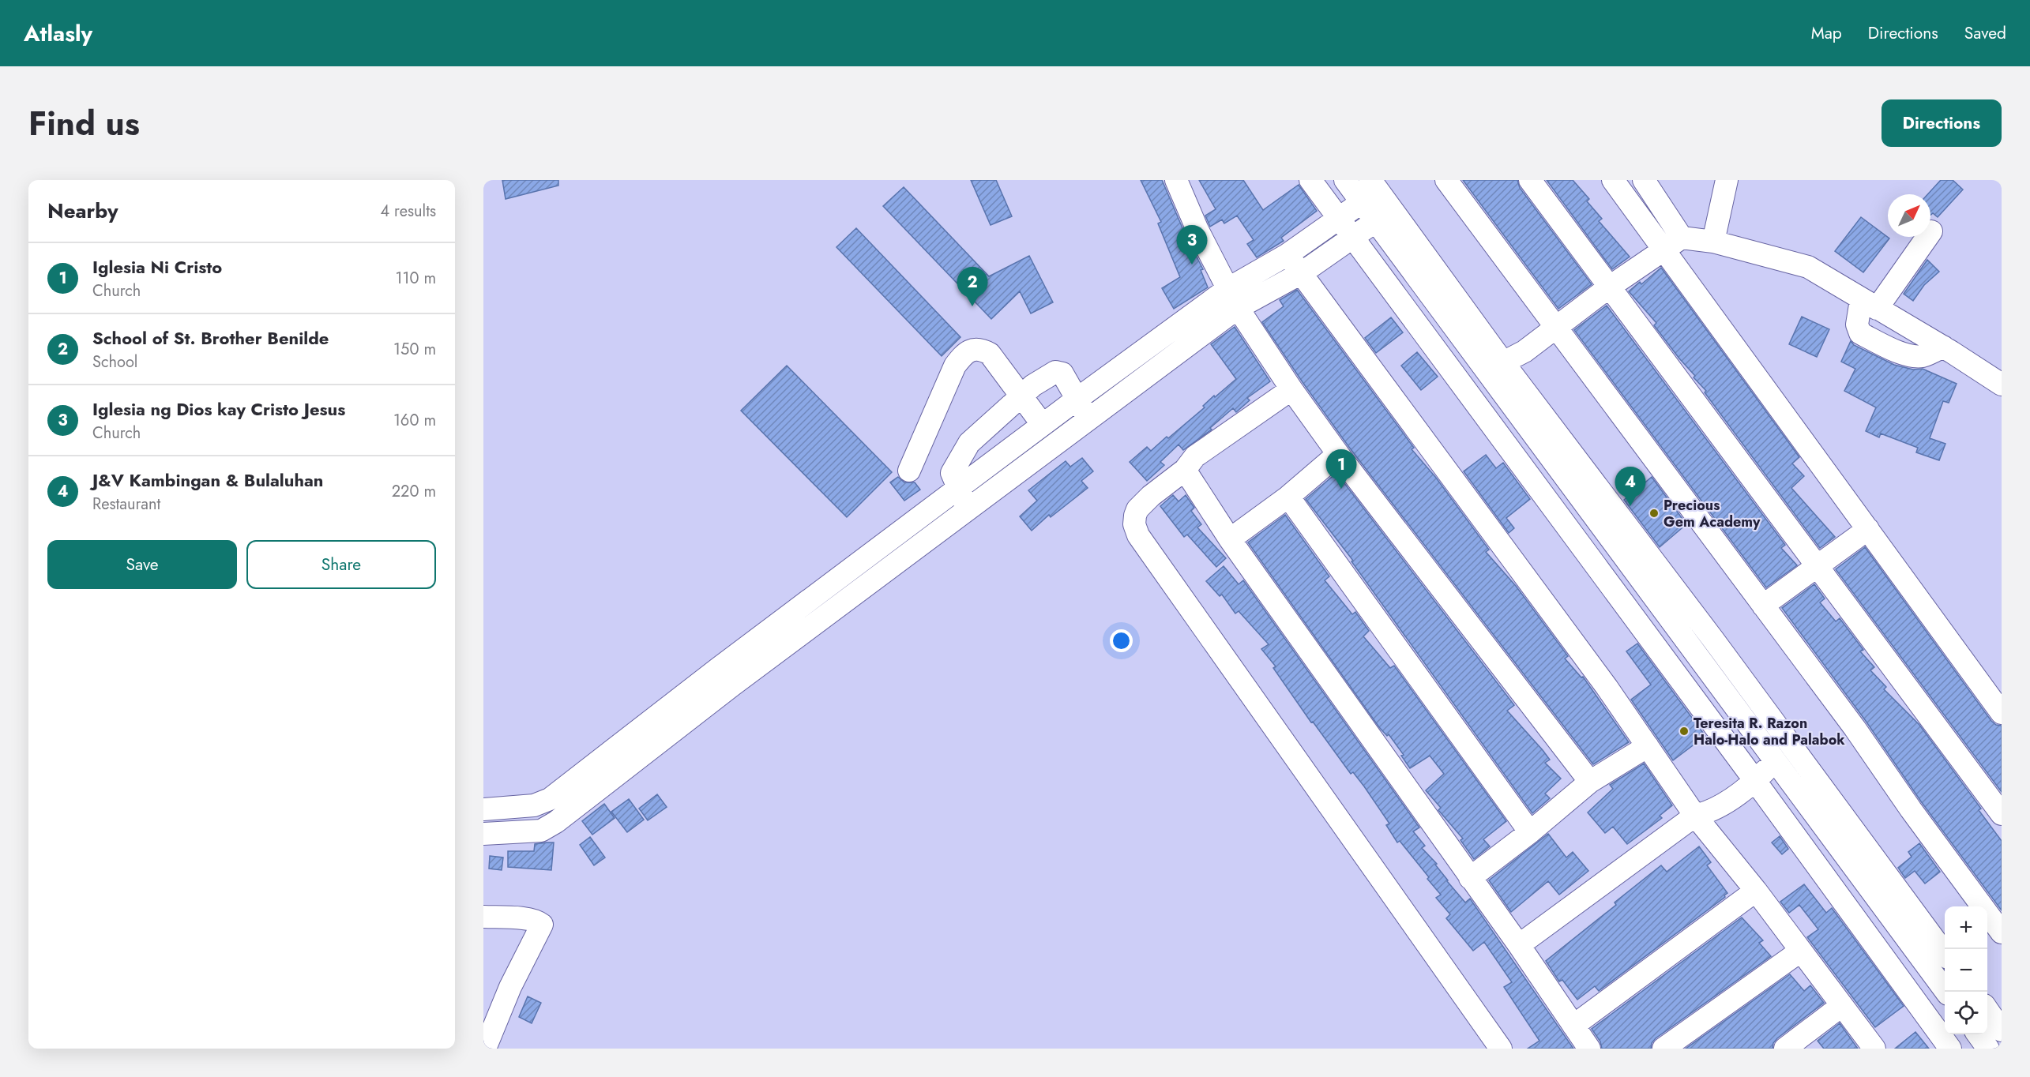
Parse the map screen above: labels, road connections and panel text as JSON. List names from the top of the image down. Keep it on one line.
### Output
{"places":["Precious Gem Academy","Teresita R. Razon Halo-Halo and Palabok"],"north":"top right","page":{"header":"Atlasly","nav":["Map","Directions","Saved"],"title":"Find us","buttons":["Directions",["Save","Share"]],"heading":["Nearby","4 results"],"pins":["3","2","1","4"],"list":[{"mark":"1","name":"Iglesia Ni Cristo","note":"Church","value":"110 m"},{"mark":"2","name":"School of St. Brother Benilde","note":"School","value":"150 m"},{"mark":"3","name":"Iglesia ng Dios kay Cristo Jesus","note":"Church","value":"160 m"},{"mark":"4","name":"J&V Kambingan & Bulaluhan","note":"Restaurant","value":"220 m"}],"map_buttons":["+","−"]}}
